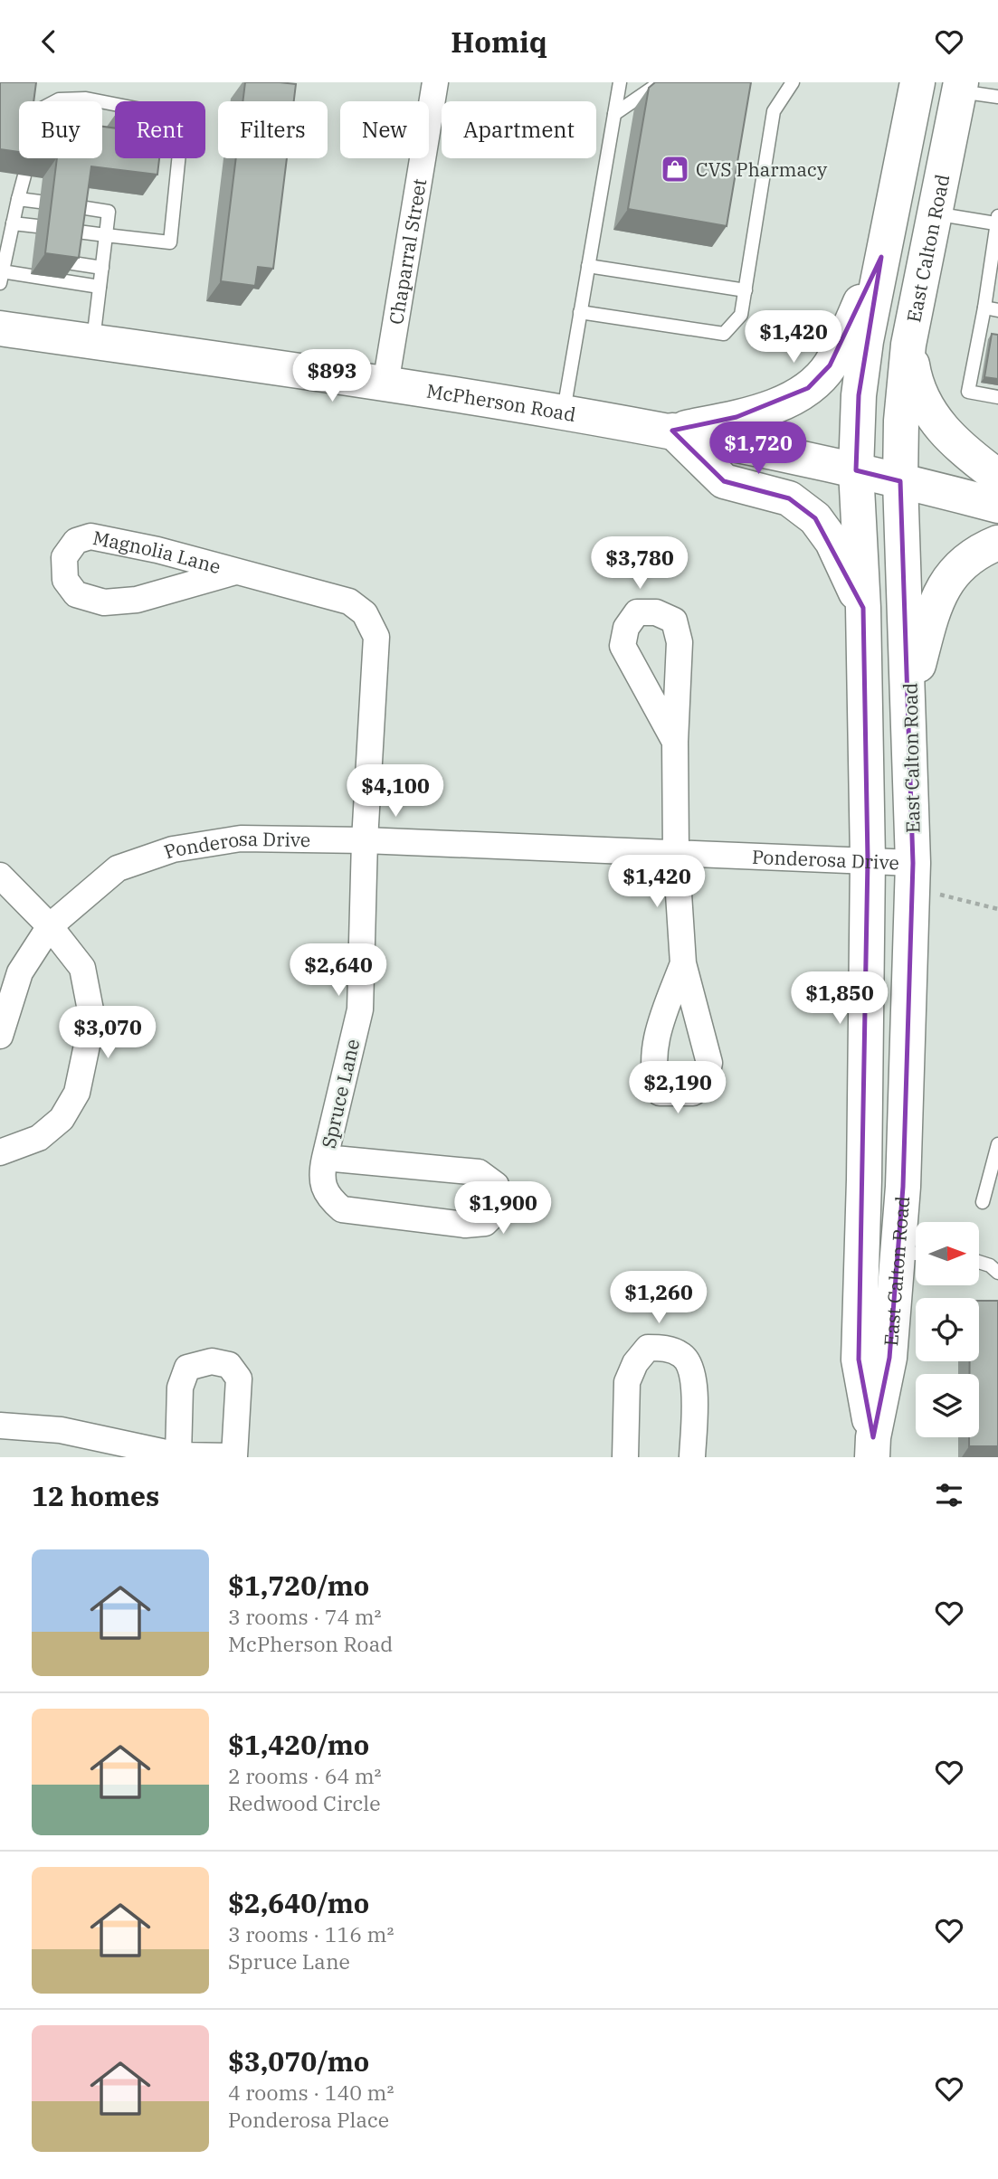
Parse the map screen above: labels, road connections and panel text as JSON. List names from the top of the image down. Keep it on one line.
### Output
{"streets":{"main road":["East Calton Road","McPherson Road"],"street":["Chaparral Street","Magnolia Lane","Ponderosa Drive","Spruce Lane"]},"crossings":[["East Calton Road","McPherson Road"],["East Calton Road","Ponderosa Drive"],["Chaparral Street","McPherson Road"],["Magnolia Lane","Ponderosa Drive"],["Magnolia Lane","Spruce Lane"],["Ponderosa Drive","Spruce Lane"]],"places":{"shop":["CVS Pharmacy"]},"north":"right","page":{"header":"Homiq","chip":["Buy","Rent","Filters","New","Apartment"],"price":["$1,420","$893","$1,720","$3,780","$4,100","$1,420","$2,640","$1,850","$3,070","$2,190","$1,900","$1,260"],"heading":"12 homes","list":[{"name":"$1,720/mo","note":"3 rooms · 74 m² · McPherson Road"},{"name":"$1,420/mo","note":"2 rooms · 64 m² · Redwood Circle"},{"name":"$2,640/mo","note":"3 rooms · 116 m² · Spruce Lane"},{"name":"$3,070/mo","note":"4 rooms · 140 m² · Ponderosa Place"}]}}
